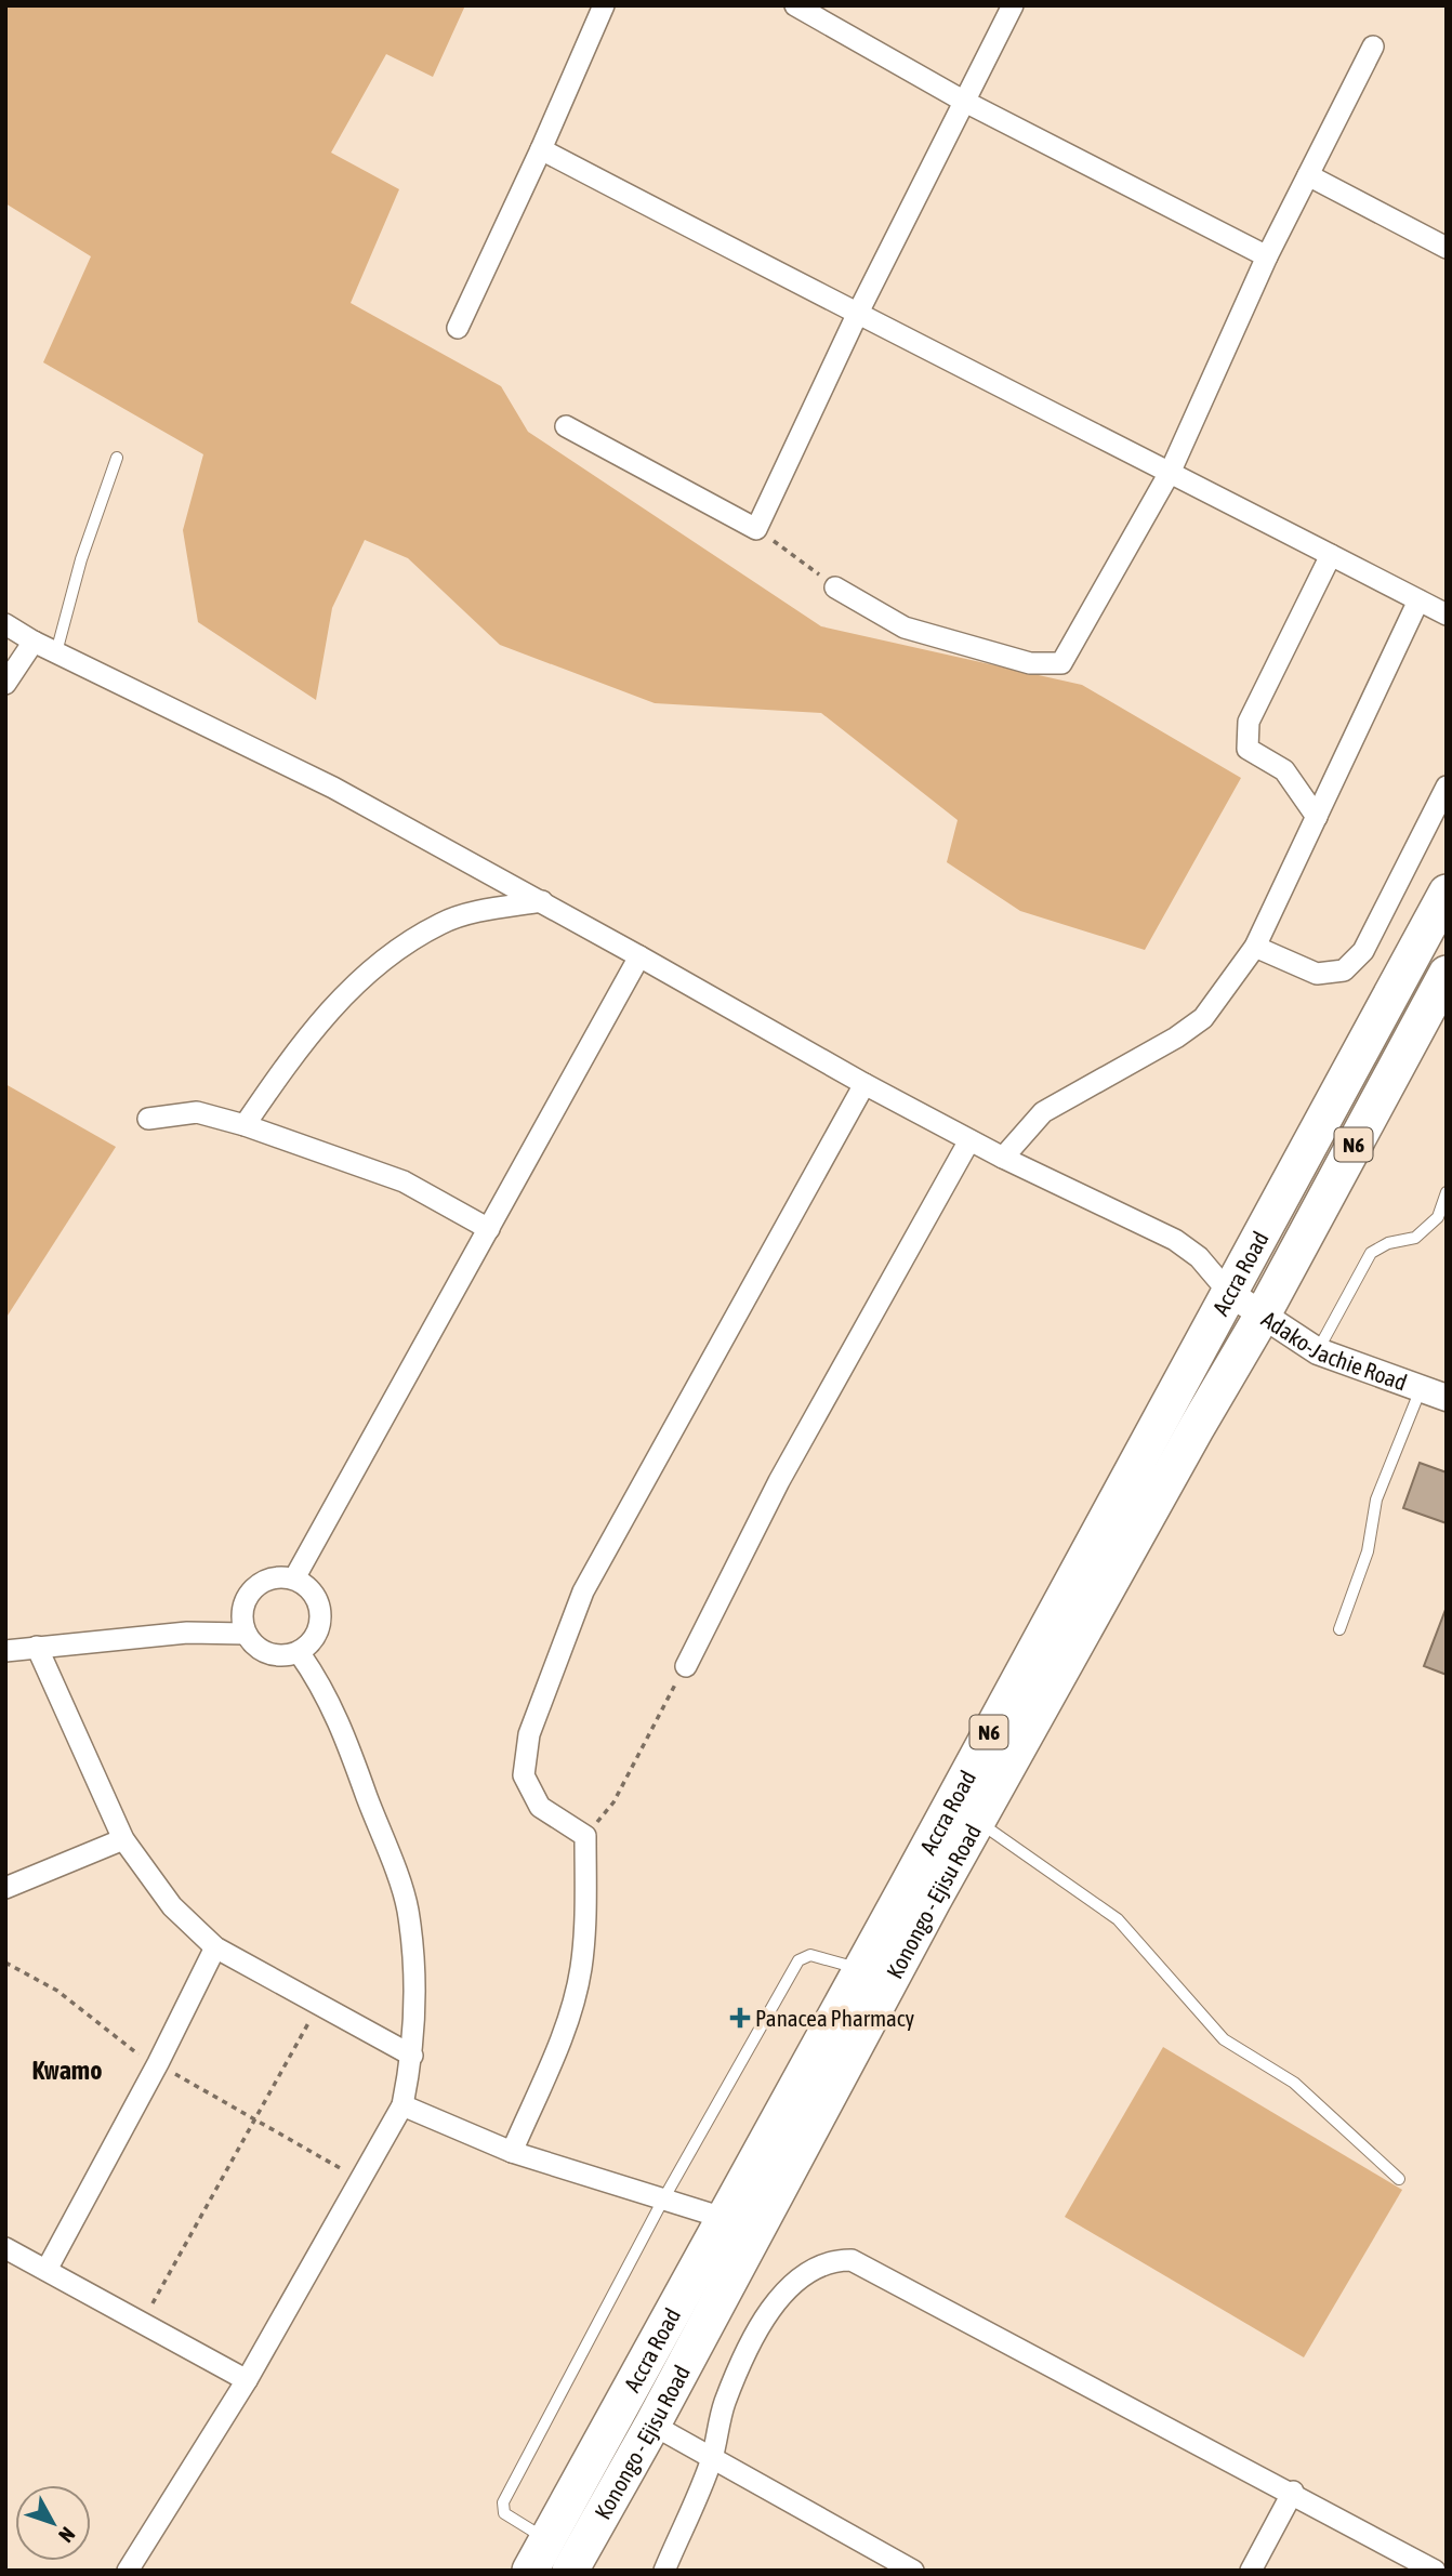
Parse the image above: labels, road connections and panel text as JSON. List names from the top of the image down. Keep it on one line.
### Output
{"streets":{"highway":["N6","Accra Road","Konongo - Ejisu Road"],"street":["Adako-Jachie Road"]},"crossings":[["N6","Adako-Jachie Road"],["N6","Konongo - Ejisu Road"],["Accra Road","Adako-Jachie Road"],["Accra Road","Konongo - Ejisu Road"],["Adako-Jachie Road","Konongo - Ejisu Road"]],"districts":["Kwamo"],"places":{"health":["Panacea Pharmacy"]},"north":"bottom right"}
